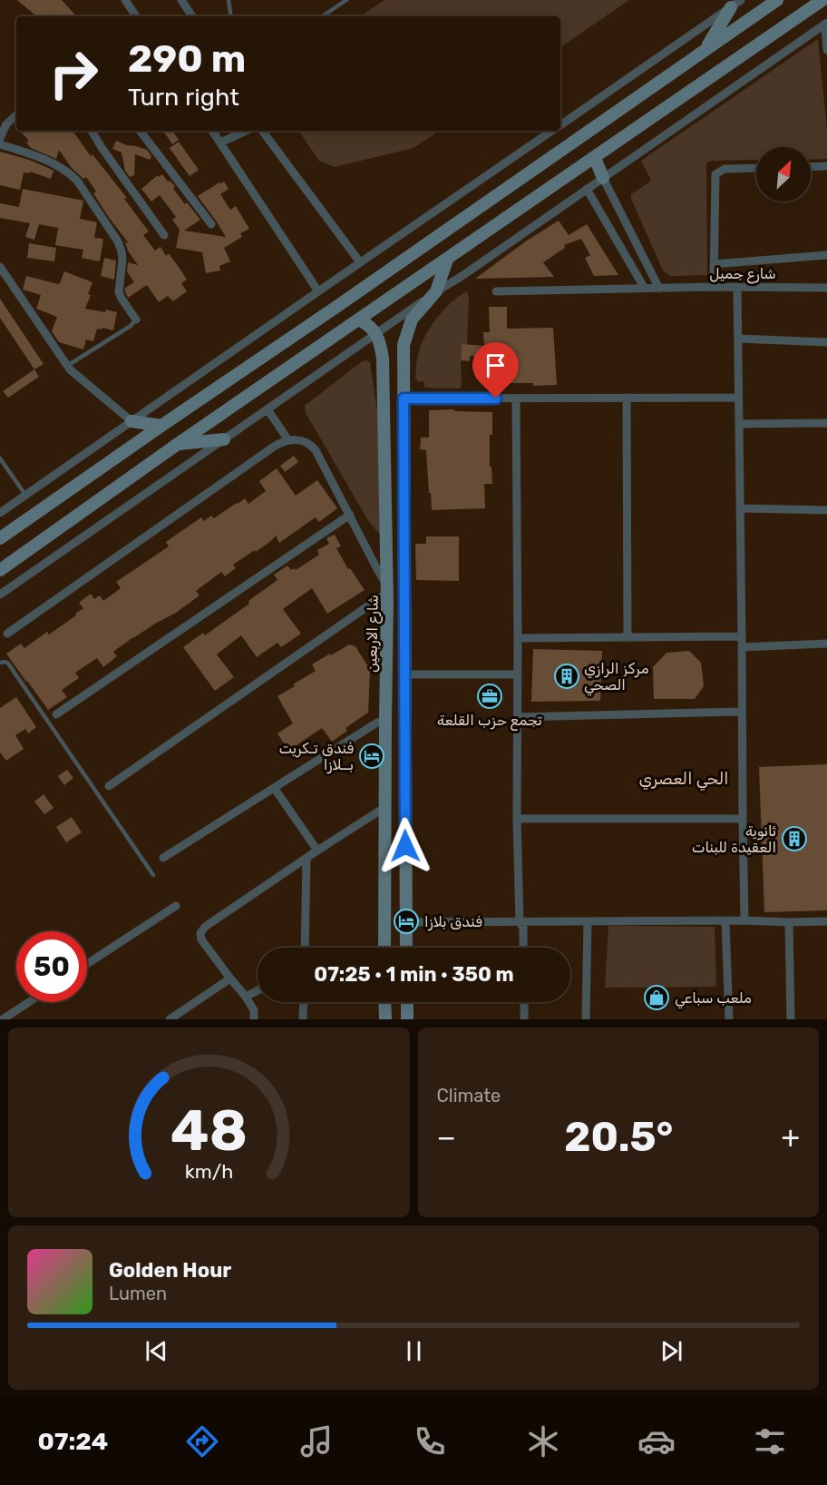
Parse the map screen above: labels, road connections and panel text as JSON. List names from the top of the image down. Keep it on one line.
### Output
{"streets":{"main road":["شارع الاربعين"],"street":["شارع جميل"]},"districts":["الحي العصري"],"places":{"building":["مركز الرازي الصحي","ثانوية العقيدة للبنات"],"office":["تجمع حزب القلعة"],"hotel":["فندق تـكريت بــلازا","فندق بلازا"],"shop":["ملعب سباعي"]},"north":"top right","page":{"turn":["290 m","Turn right"],"limit":"50","trip":"07:25 · 1 min · 350 m","tile":"Climate","heat":["−","20.5°","+"],"song":["Golden Hour","Lumen"],"tabs":"07:24","gauge":["48","km/h"]}}
